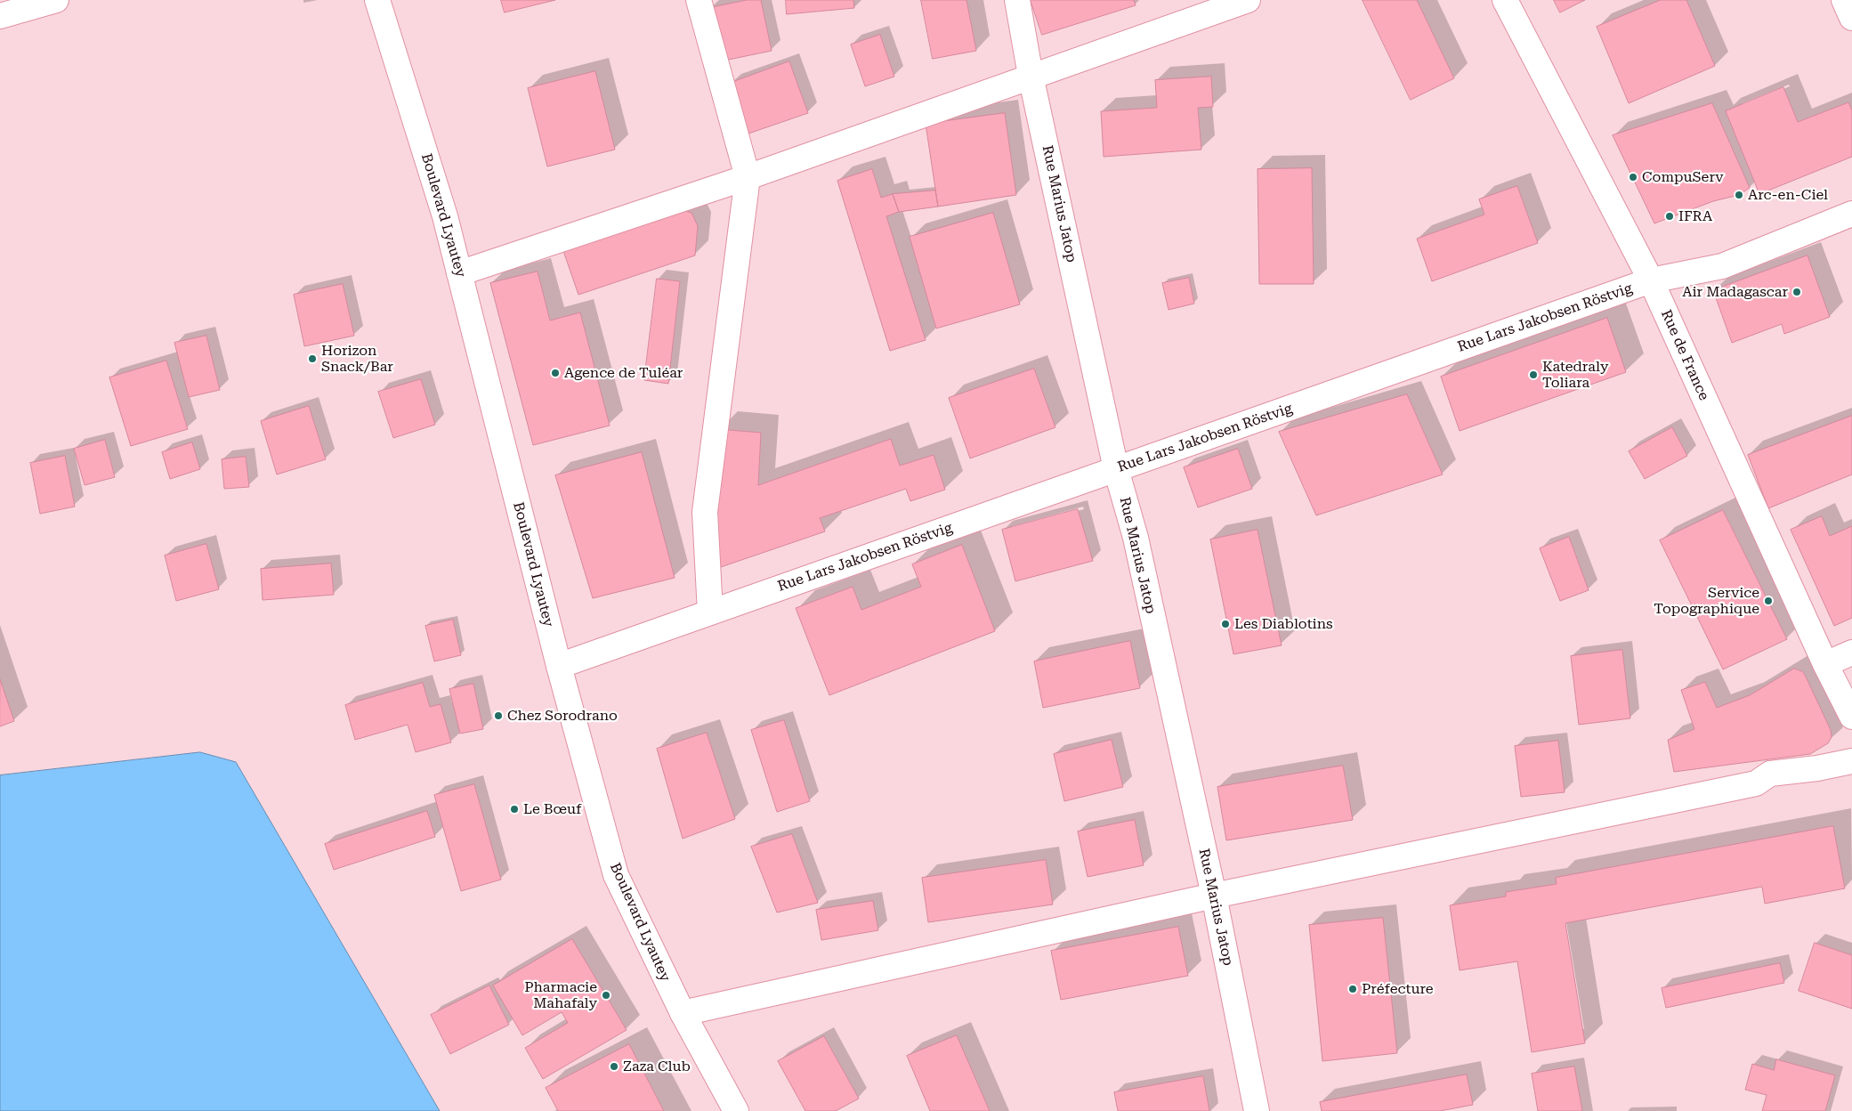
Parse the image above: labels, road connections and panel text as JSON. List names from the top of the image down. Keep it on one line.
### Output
{"streets":{"street":["Rue Marius Jatop","Boulevard Lyautey","Rue Lars Jakobsen Röstvig","Rue de France"]},"crossings":[["Rue Marius Jatop","Rue Lars Jakobsen Röstvig"],["Boulevard Lyautey","Rue Lars Jakobsen Röstvig"],["Rue Lars Jakobsen Röstvig","Rue de France"]],"places":["CompuServ","Arc-en-Ciel","IFRA","Air Madagascar","Horizon Snack/Bar","Agence de Tuléar","Katedraly Toliara","Service Topographique","Les Diablotins","Chez Sorodrano","Le Bœuf","Préfecture","Pharmacie Mahafaly","Zaza Club"]}
